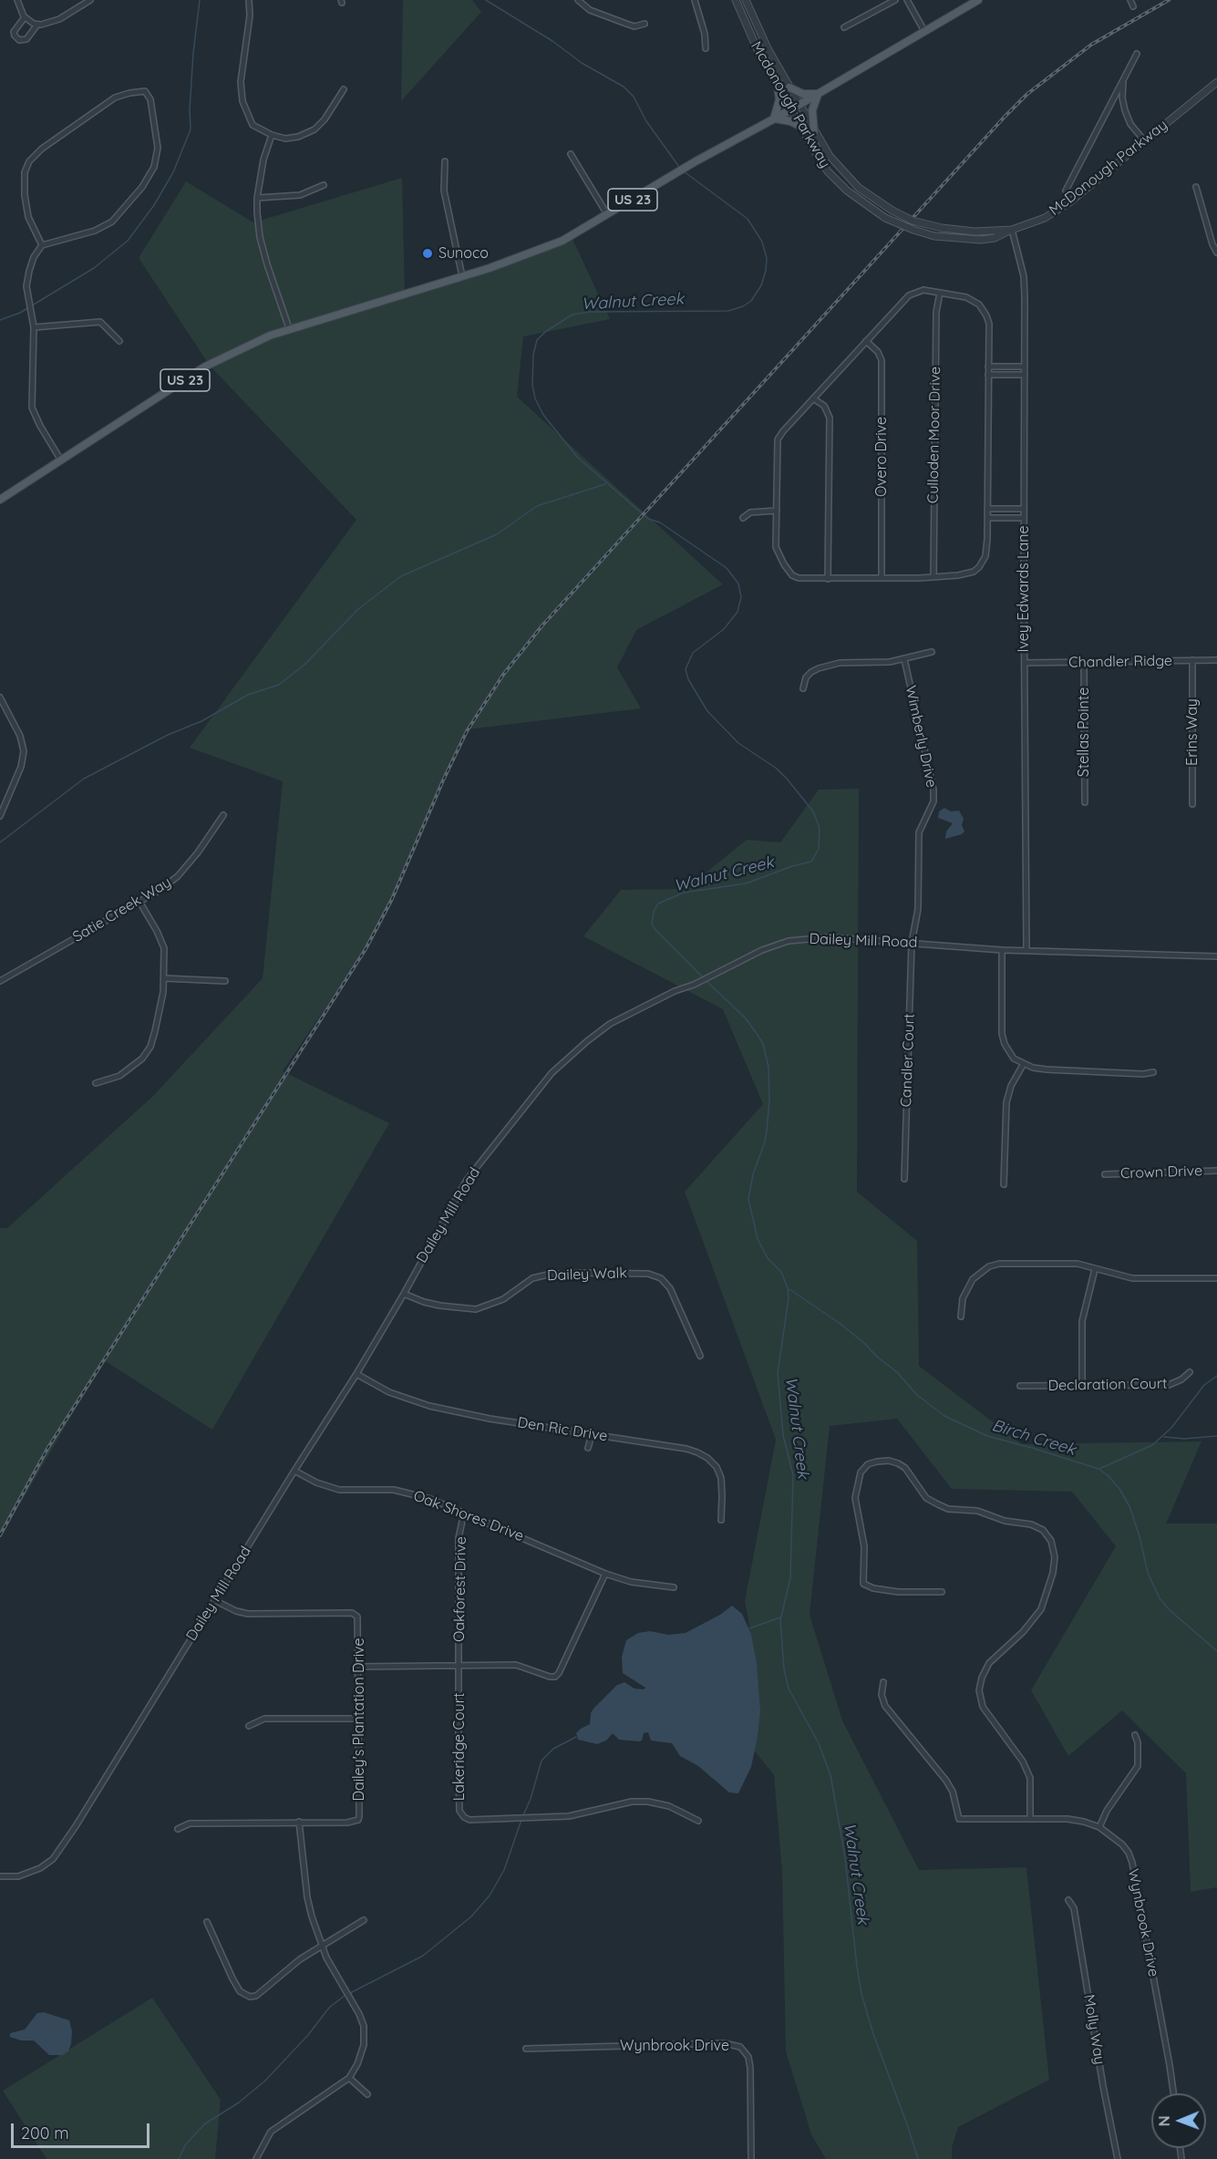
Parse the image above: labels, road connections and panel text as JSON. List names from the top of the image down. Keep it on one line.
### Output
{"streets":{"main road":["US 23"],"street":["Mcdonough Parkway","McDonough Parkway","Culloden Moor Drive","Overo Drive","Ivey Edwards Lane","Chandler Ridge","Stellas Pointe","Erins Way","Wimberly Drive","Satie Creek Way","Dailey Mill Road","Candler Court","Crown Drive","Dailey Walk","Declaration Court","Den Ric Drive","Oak Shores Drive","Oakforest Drive","Dailey's Plantation Drive","Lakeridge Court","Wynbrook Drive","Molly Way"]},"crossings":[["Mcdonough Parkway","McDonough Parkway"],["Mcdonough Parkway","US 23"],["Mcdonough Parkway","Ivey Edwards Lane"],["McDonough Parkway","US 23"],["McDonough Parkway","Ivey Edwards Lane"],["Ivey Edwards Lane","Chandler Ridge"],["Ivey Edwards Lane","Dailey Mill Road"],["Chandler Ridge","Stellas Pointe"],["Chandler Ridge","Erins Way"],["Wimberly Drive","Dailey Mill Road"],["Wimberly Drive","Candler Court"],["Dailey Mill Road","Candler Court"],["Dailey Mill Road","Dailey Walk"],["Dailey Mill Road","Den Ric Drive"],["Dailey Mill Road","Oak Shores Drive"],["Dailey Mill Road","Dailey's Plantation Drive"],["Oak Shores Drive","Oakforest Drive"],["Oakforest Drive","Lakeridge Court"]],"water":["Walnut Creek","Birch Creek"],"places":["Sunoco"],"scale_bar":"200 m","north":"left"}
